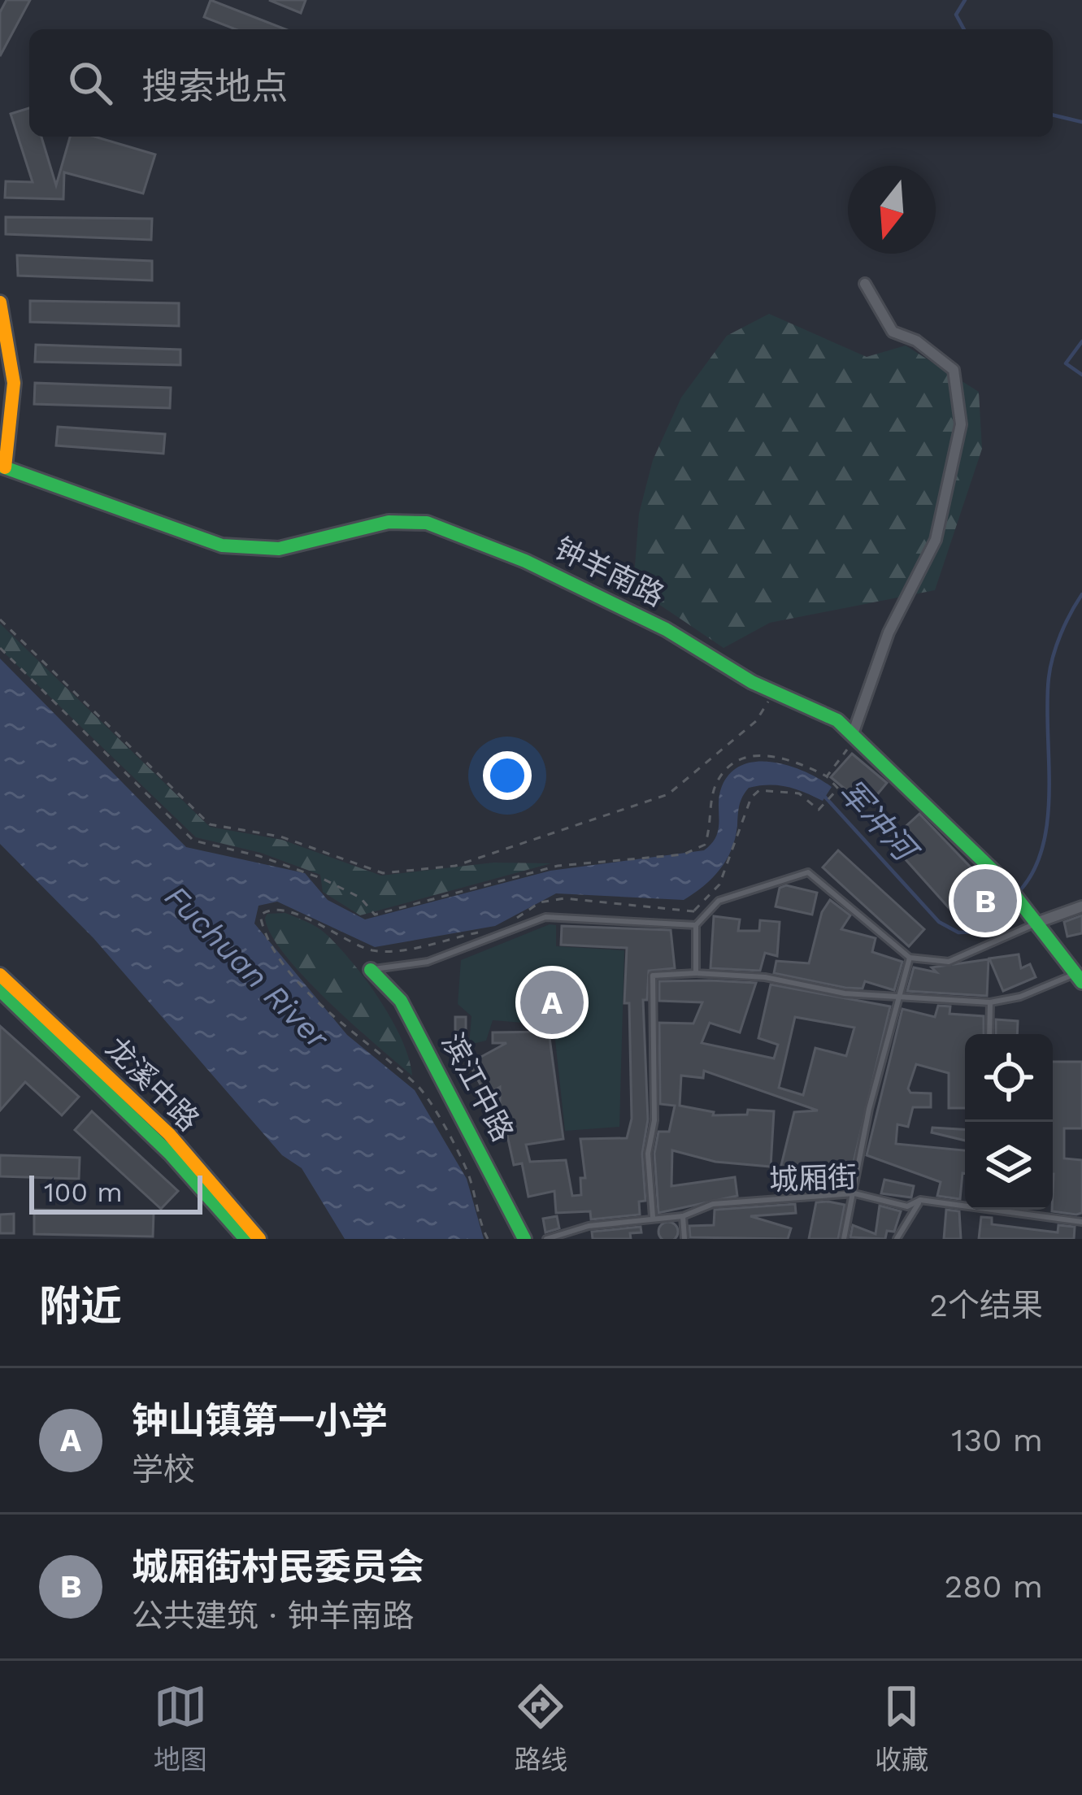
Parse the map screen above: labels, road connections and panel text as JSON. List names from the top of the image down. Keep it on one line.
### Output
{"streets":{"main road":["钟羊南路","龙溪中路","滨江中路"],"lane":["城厢街"]},"water":["军冲河","Fuchuan River"],"scale_bar":"100 m","north":"bottom","page":{"search":"搜索地点","pins":["B","A"],"scale":"100 m","heading":["附近","2个结果"],"list":[{"mark":"A","name":"钟山镇第一小学","note":"学校","value":"130 m"},{"mark":"B","name":"城厢街村民委员会","note":"公共建筑 · 钟羊南路","value":"280 m"}],"nav":["地图","路线","收藏"]}}
